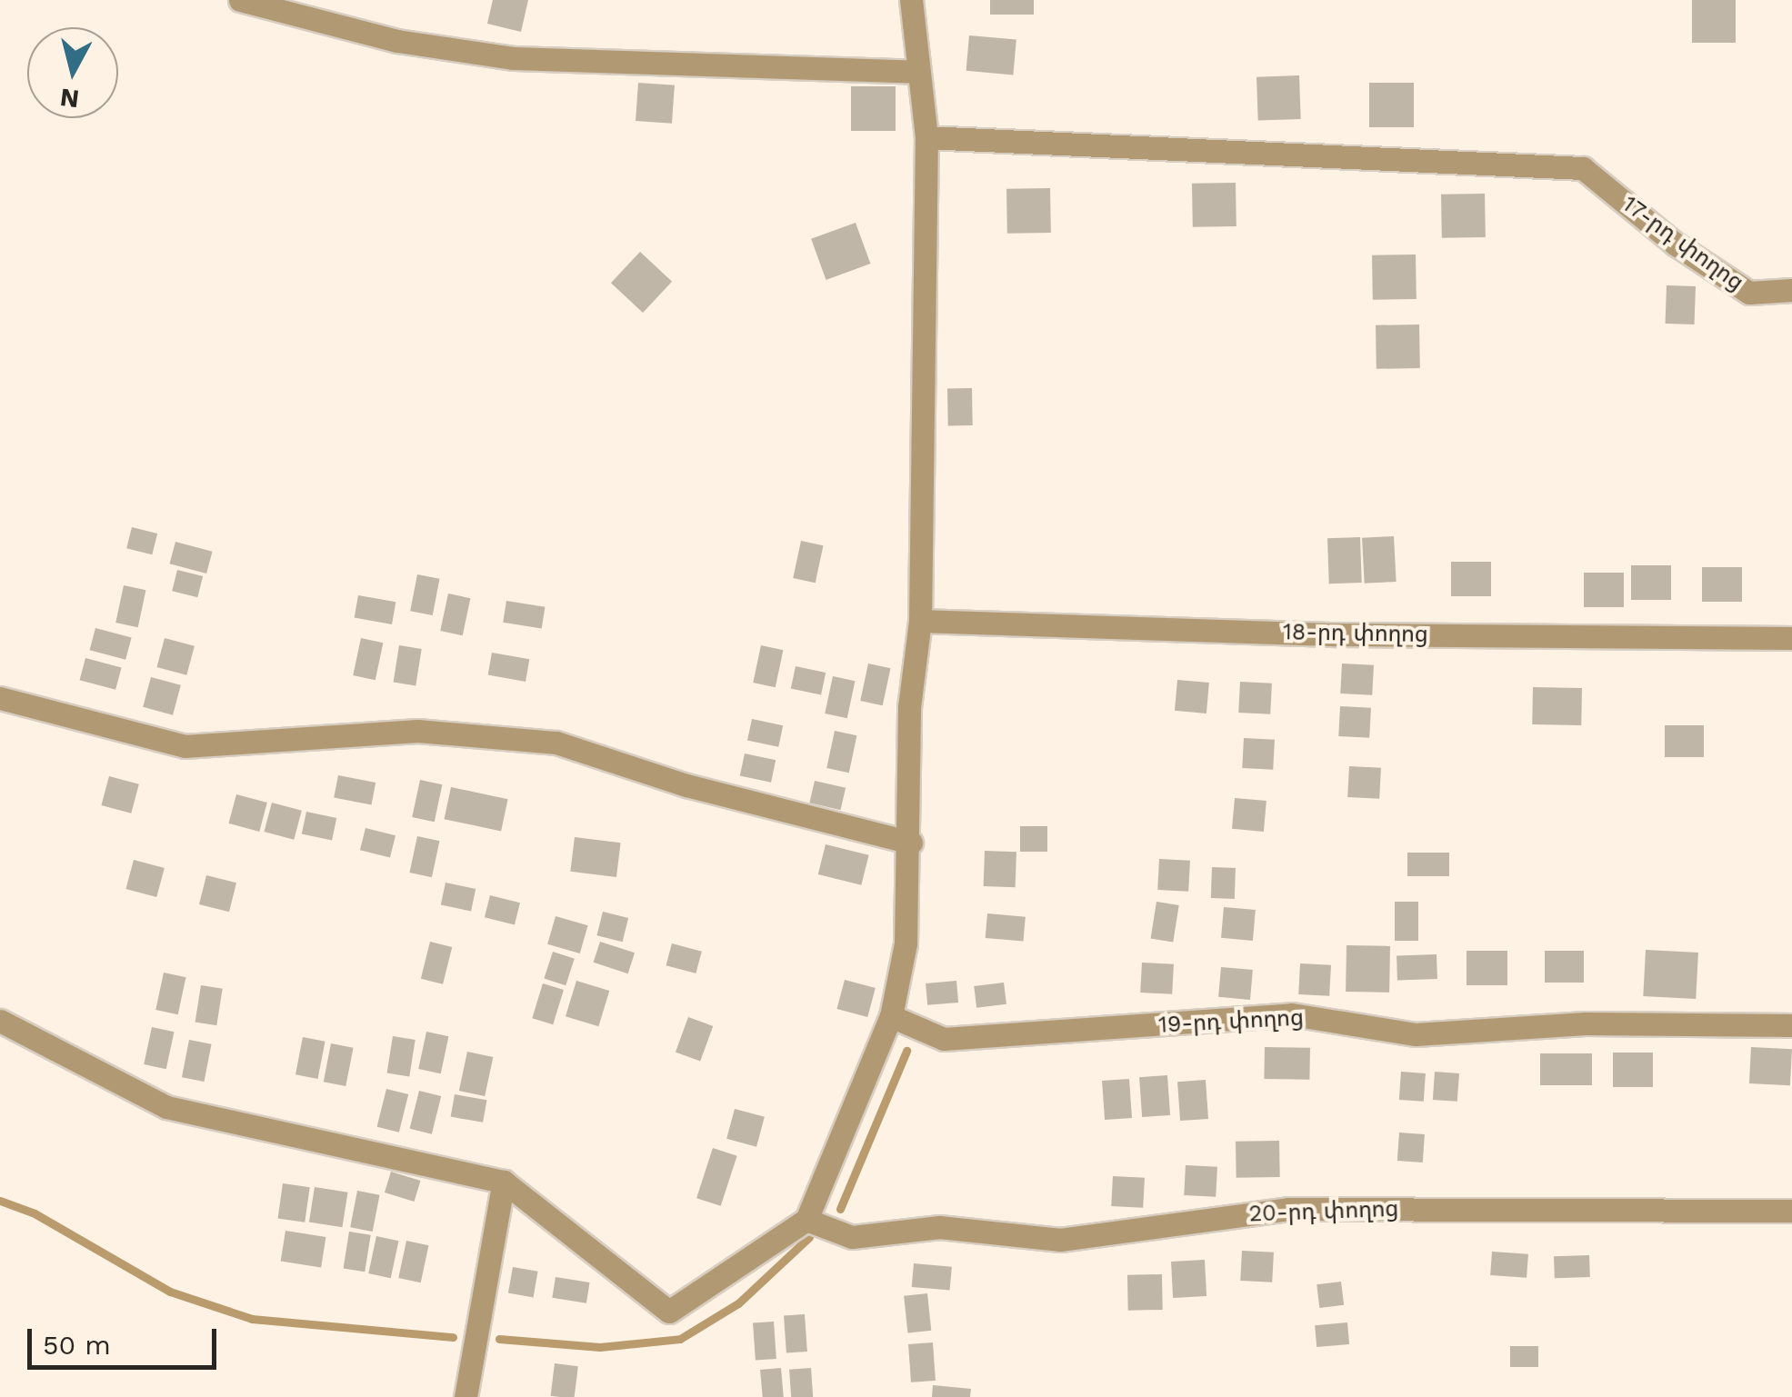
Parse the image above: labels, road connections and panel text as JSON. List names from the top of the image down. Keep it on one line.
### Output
{"streets":{"street":["17-րդ փողոց","18-րդ փողոց","19-րդ փողոց","20-րդ փողոց"]},"scale_bar":"50 m","north":"bottom"}
